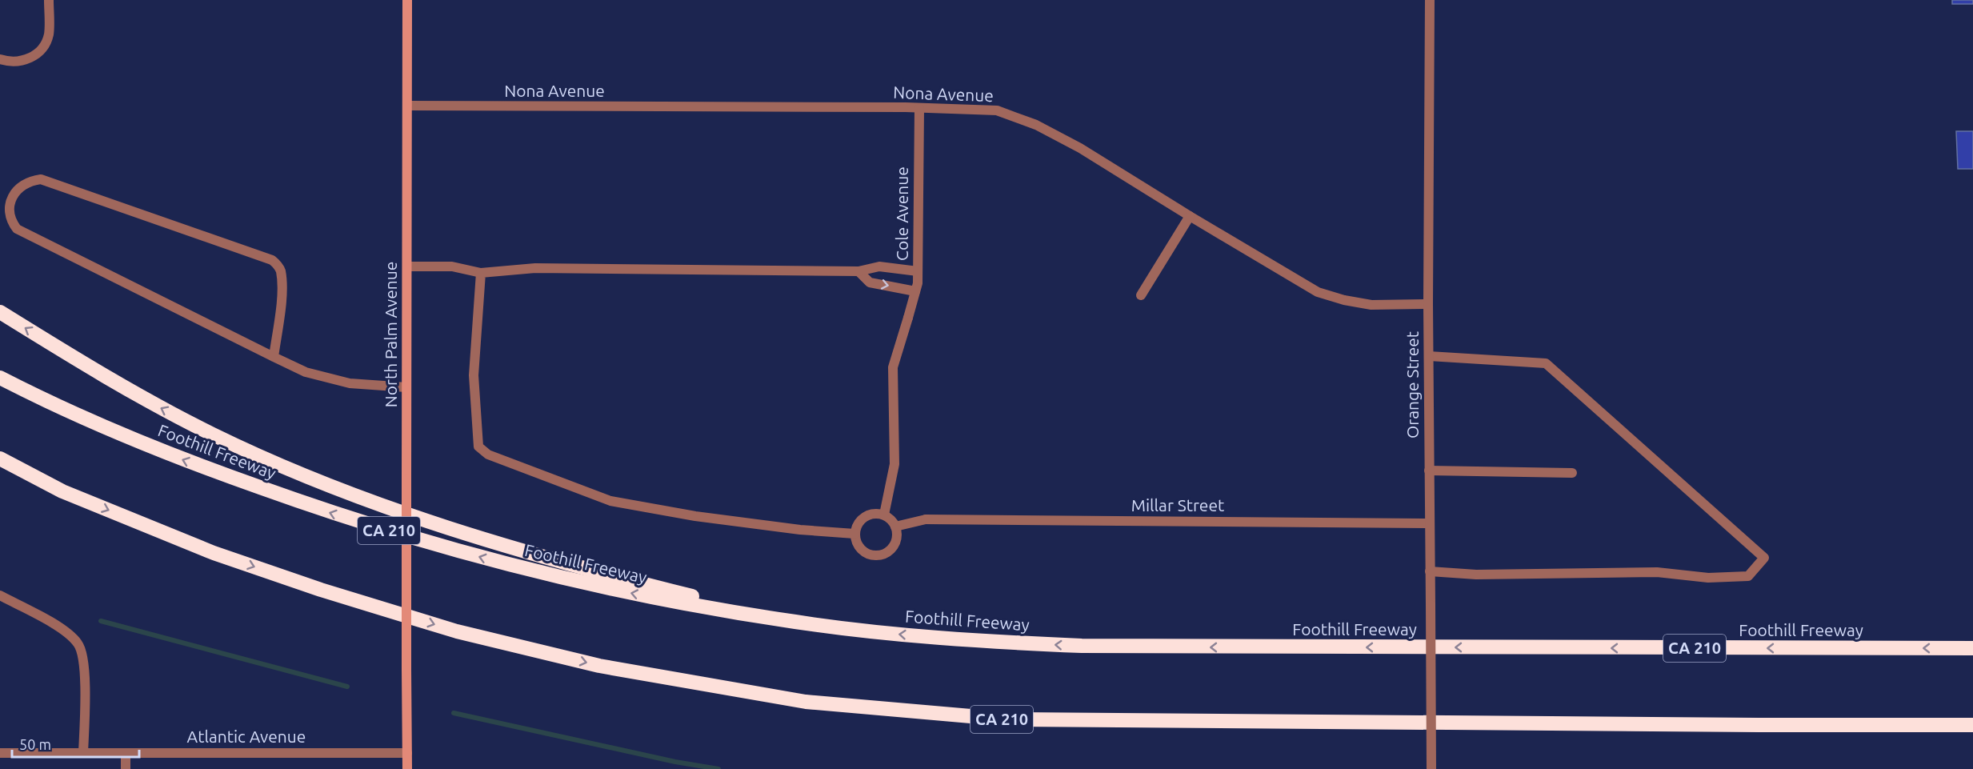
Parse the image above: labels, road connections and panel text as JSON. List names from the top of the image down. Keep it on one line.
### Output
{"streets":{"highway":["Foothill Freeway","CA 210"],"main road":["North Palm Avenue"],"street":["Nona Avenue","Cole Avenue","Orange Street","Millar Street","Atlantic Avenue"]},"crossings":[["Nona Avenue","Cole Avenue"],["Nona Avenue","North Palm Avenue"],["Nona Avenue","Orange Street"],["Cole Avenue","Millar Street"],["North Palm Avenue","Atlantic Avenue"],["Orange Street","Millar Street"]],"scale_bar":"50 m"}
